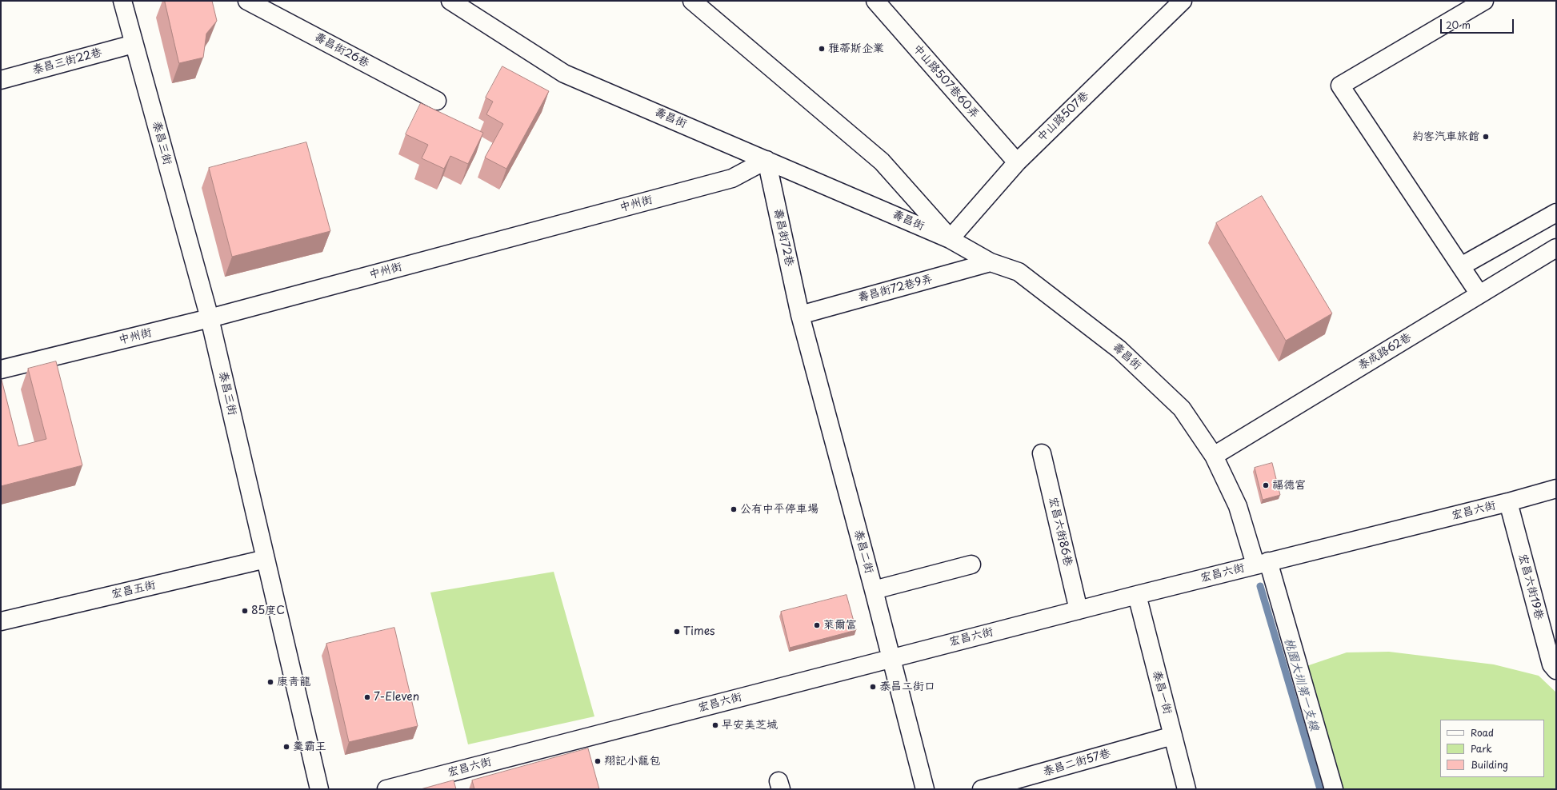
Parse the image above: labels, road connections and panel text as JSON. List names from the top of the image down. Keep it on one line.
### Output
{"streets":{"street":["壽昌街26巷","泰昌三街22巷","中山路507巷60弄","中山路507巷","壽昌街","泰昌三街","中州街","壽昌街72巷","壽昌街72巷9弄","泰成路62巷","宏昌六街","宏昌六街86巷","泰昌二街","宏昌六街19巷","宏昌五街","泰昌一街","泰昌二街57巷"]},"crossings":[["泰昌三街22巷","泰昌三街"],["中山路507巷60弄","中山路507巷"],["中山路507巷","壽昌街"],["壽昌街","中州街"],["壽昌街","壽昌街72巷"],["壽昌街","壽昌街72巷9弄"],["壽昌街","泰成路62巷"],["壽昌街","宏昌六街"],["泰昌三街","中州街"],["泰昌三街","宏昌五街"],["中州街","壽昌街72巷"],["壽昌街72巷","壽昌街72巷9弄"],["壽昌街72巷","泰昌二街"],["壽昌街72巷9弄","泰昌二街"],["宏昌六街","宏昌六街86巷"],["宏昌六街","泰昌二街"],["宏昌六街","宏昌六街19巷"],["宏昌六街","泰昌一街"],["泰昌一街","泰昌二街57巷"]],"water":["桃園大圳第一支線"],"places":["雅蒂斯企業","約客汽車旅館","福德宮","公有中平停車場","85度C","萊爾富","Times","康青龍","泰昌二街口","7-Eleven","早安美芝城","羹霸王","翔記小籠包"],"legend":["Road","Park","Building"],"scale_bar":"20 m"}
